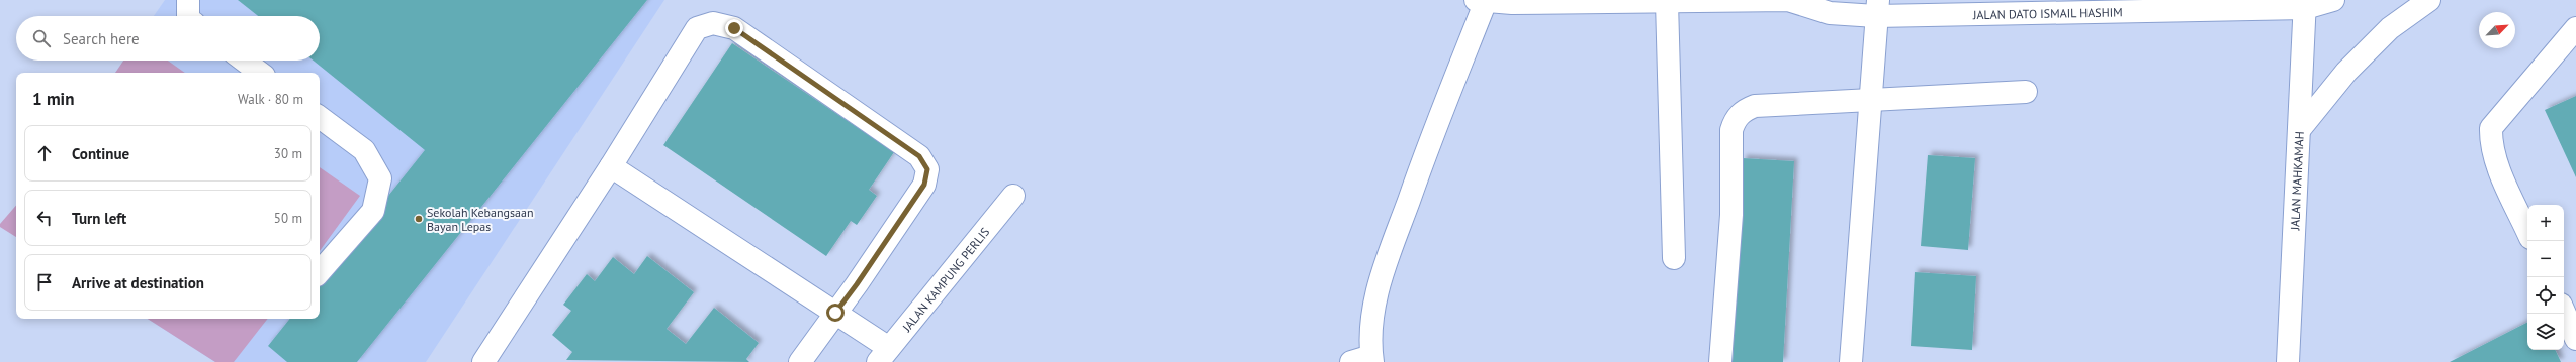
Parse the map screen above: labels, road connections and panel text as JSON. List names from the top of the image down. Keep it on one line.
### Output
{"streets":{"main road":["JALAN DATO ISMAIL HASHIM","JALAN MAHKAMAH","JALAN KAMPUNG PERLIS"]},"crossings":[["JALAN DATO ISMAIL HASHIM","JALAN MAHKAMAH"]],"places":["Sekolah Kebangsaan Bayan Lepas"],"north":"top right","page":{"search":"Search here","heading":["1 min","Walk · 80 m"],"list":[["Continue","30 m"],["Turn left","50 m"],"Arrive at destination"],"map_buttons":["+","−"]}}
